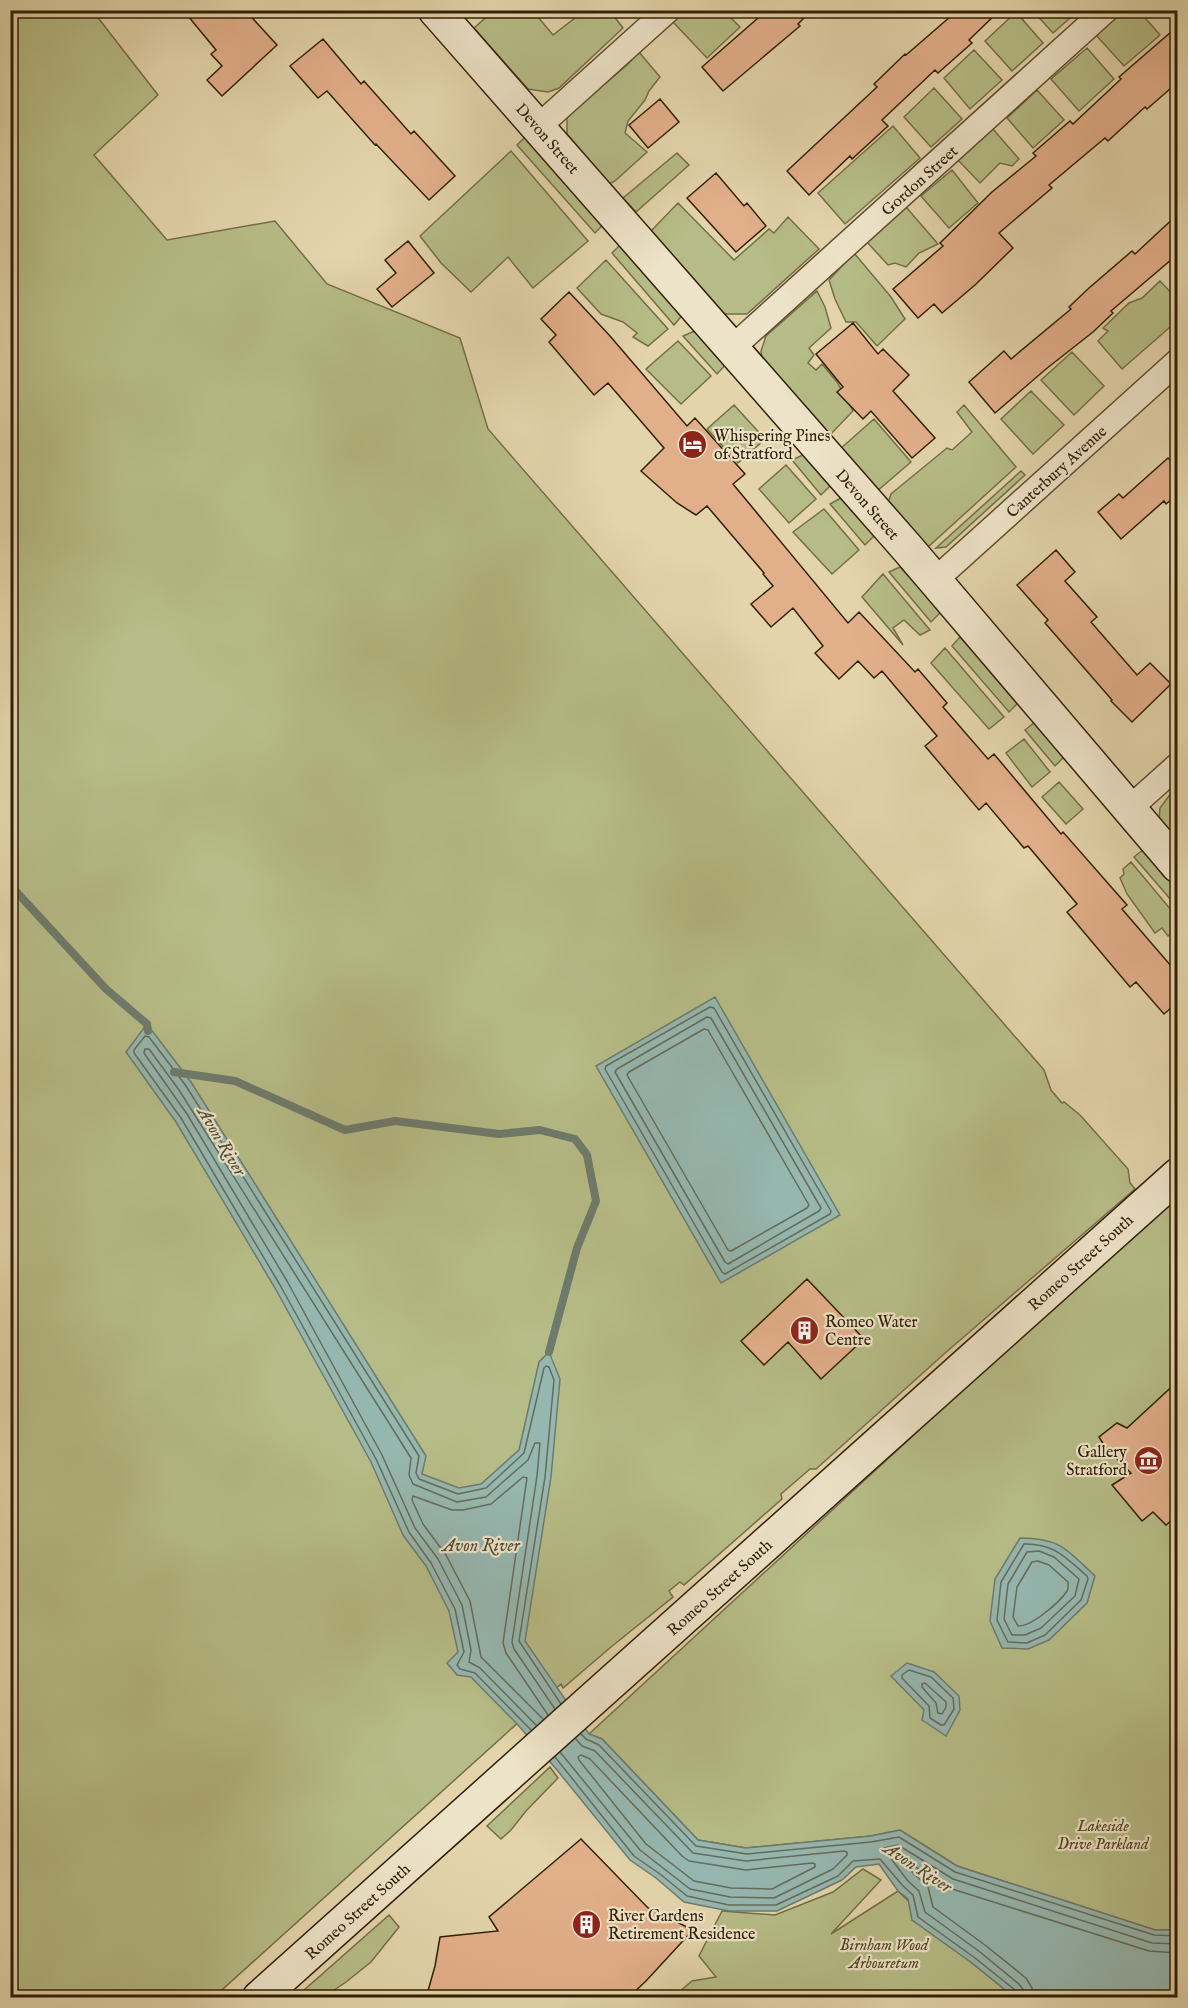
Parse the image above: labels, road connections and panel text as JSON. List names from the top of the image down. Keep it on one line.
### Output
{"streets":{"main road":["Devon Street","Romeo Street South"],"street":["Gordon Street","Canterbury Avenue"]},"crossings":[["Devon Street","Gordon Street"],["Devon Street","Canterbury Avenue"]],"water":["Avon River"],"parks":["Lakeside Drive Parkland","Birnham Wood Arbouretum"],"places":{"hotel":["Whispering Pines of Stratford"],"building":["Romeo Water Centre","River Gardens Retirement Residence"],"museum":["Gallery Stratford"]}}
